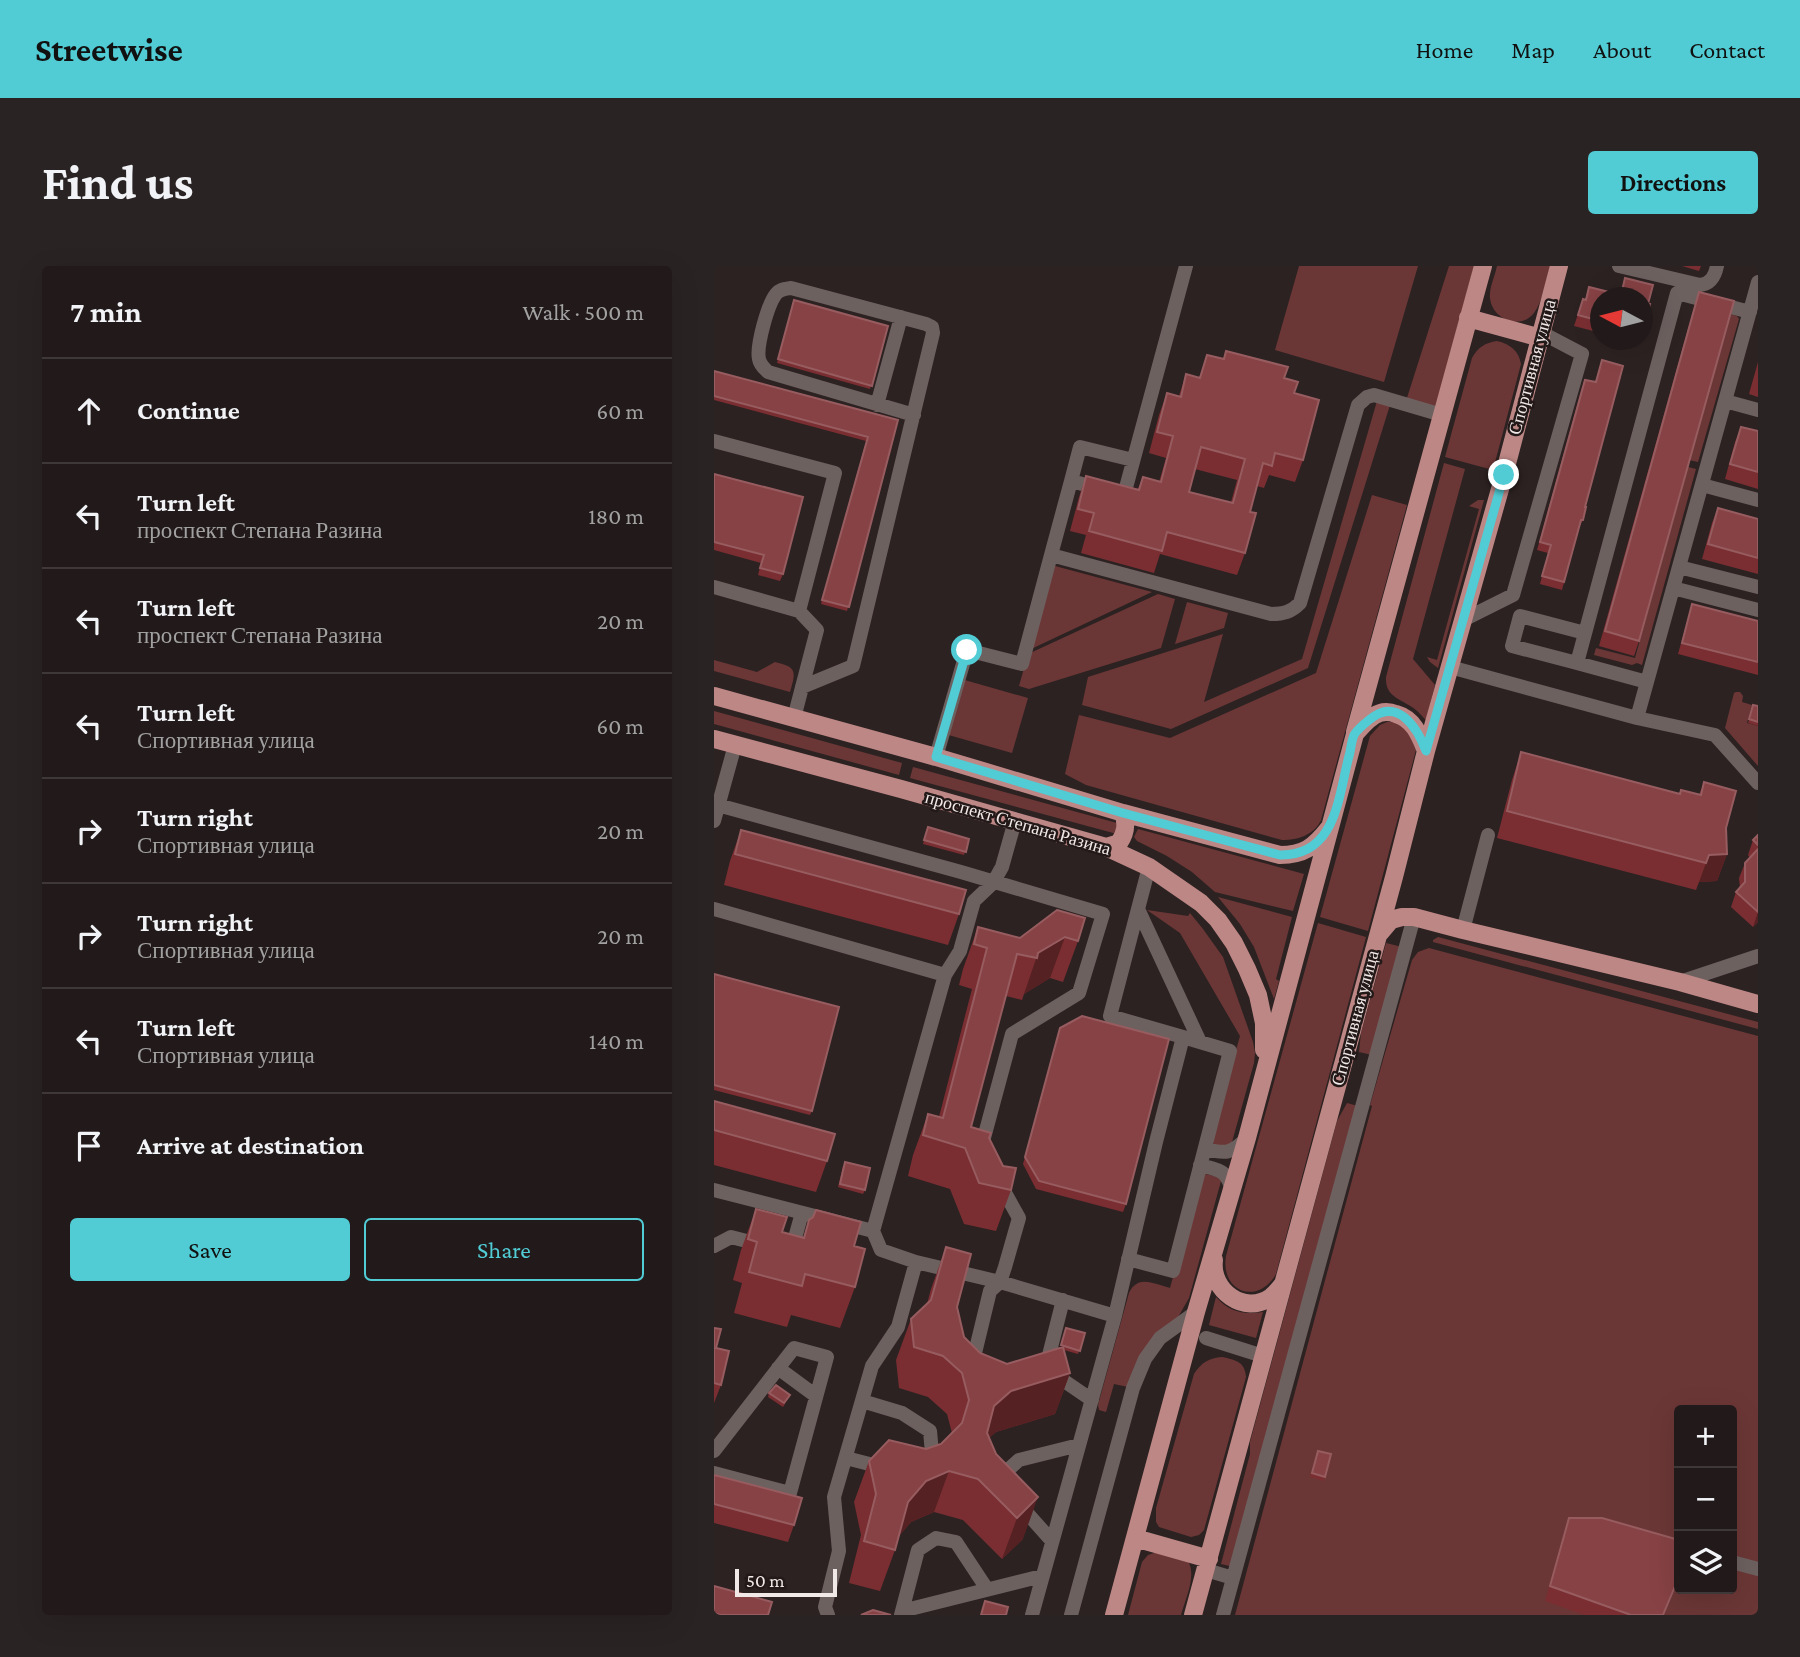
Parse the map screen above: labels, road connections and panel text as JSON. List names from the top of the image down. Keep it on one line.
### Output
{"streets":{"main road":["Спортивная улица","проспект Степана Разина"]},"scale_bar":"50 m","north":"left","page":{"header":"Streetwise","nav":["Home","Map","About","Contact"],"buttons":["Directions",["Save","Share"]],"title":"Find us","heading":["7 min","Walk · 500 m"],"list":[["Continue","60 m"],["Turn left","проспект Степана Разина","180 m"],["Turn left","проспект Степана Разина","20 m"],["Turn left","Спортивная улица","60 m"],["Turn right","Спортивная улица","20 m"],["Turn right","Спортивная улица","20 m"],["Turn left","Спортивная улица","140 m"],"Arrive at destination"],"map_buttons":["+","−"],"scale":"50 m"}}
